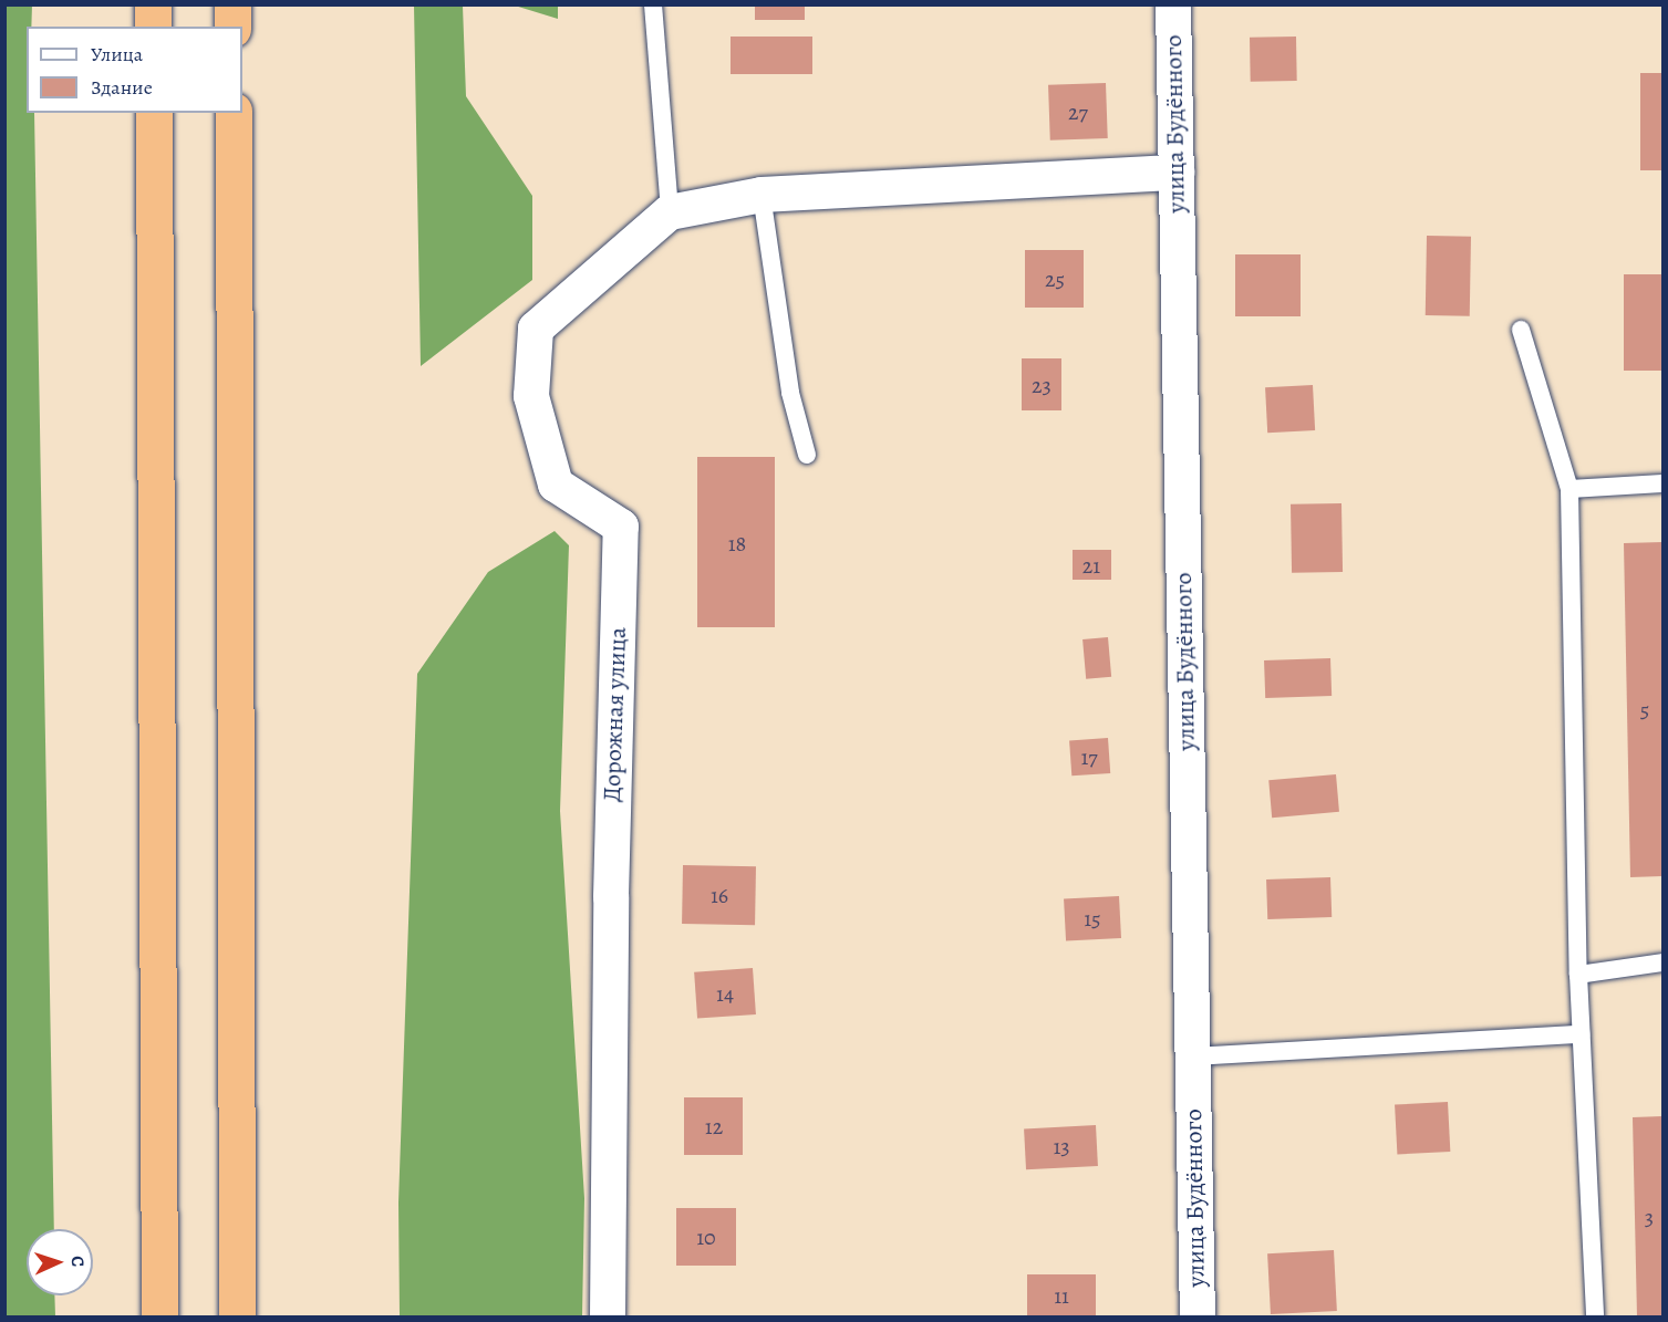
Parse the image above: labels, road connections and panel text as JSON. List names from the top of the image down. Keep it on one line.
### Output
{"streets":{"street":["улица Будённого","Дорожная улица"]},"house_numbers":["27","25","23","18","21","5","17","16","15","14","12","13","3","10","11"],"legend":["Улица","Здание"],"north":"right"}
